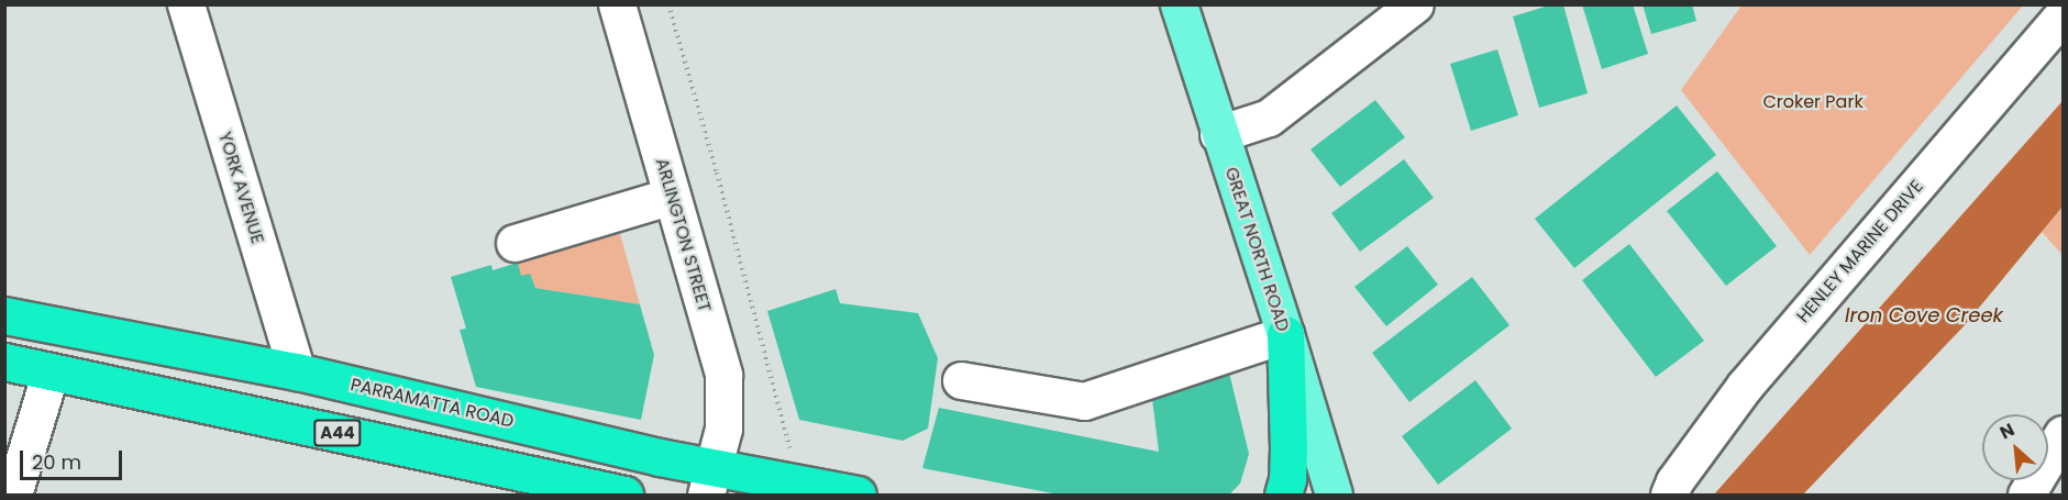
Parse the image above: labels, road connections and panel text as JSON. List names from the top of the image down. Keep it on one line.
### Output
{"streets":{"highway":["PARRAMATTA ROAD","A44"],"main road":["GREAT NORTH ROAD"],"street":["YORK AVENUE","ARLINGTON STREET","HENLEY MARINE DRIVE"]},"crossings":[["YORK AVENUE","PARRAMATTA ROAD"],["ARLINGTON STREET","PARRAMATTA ROAD"]],"water":["Iron Cove Creek"],"parks":["Croker Park"],"scale_bar":"20 m","north":"top left"}
